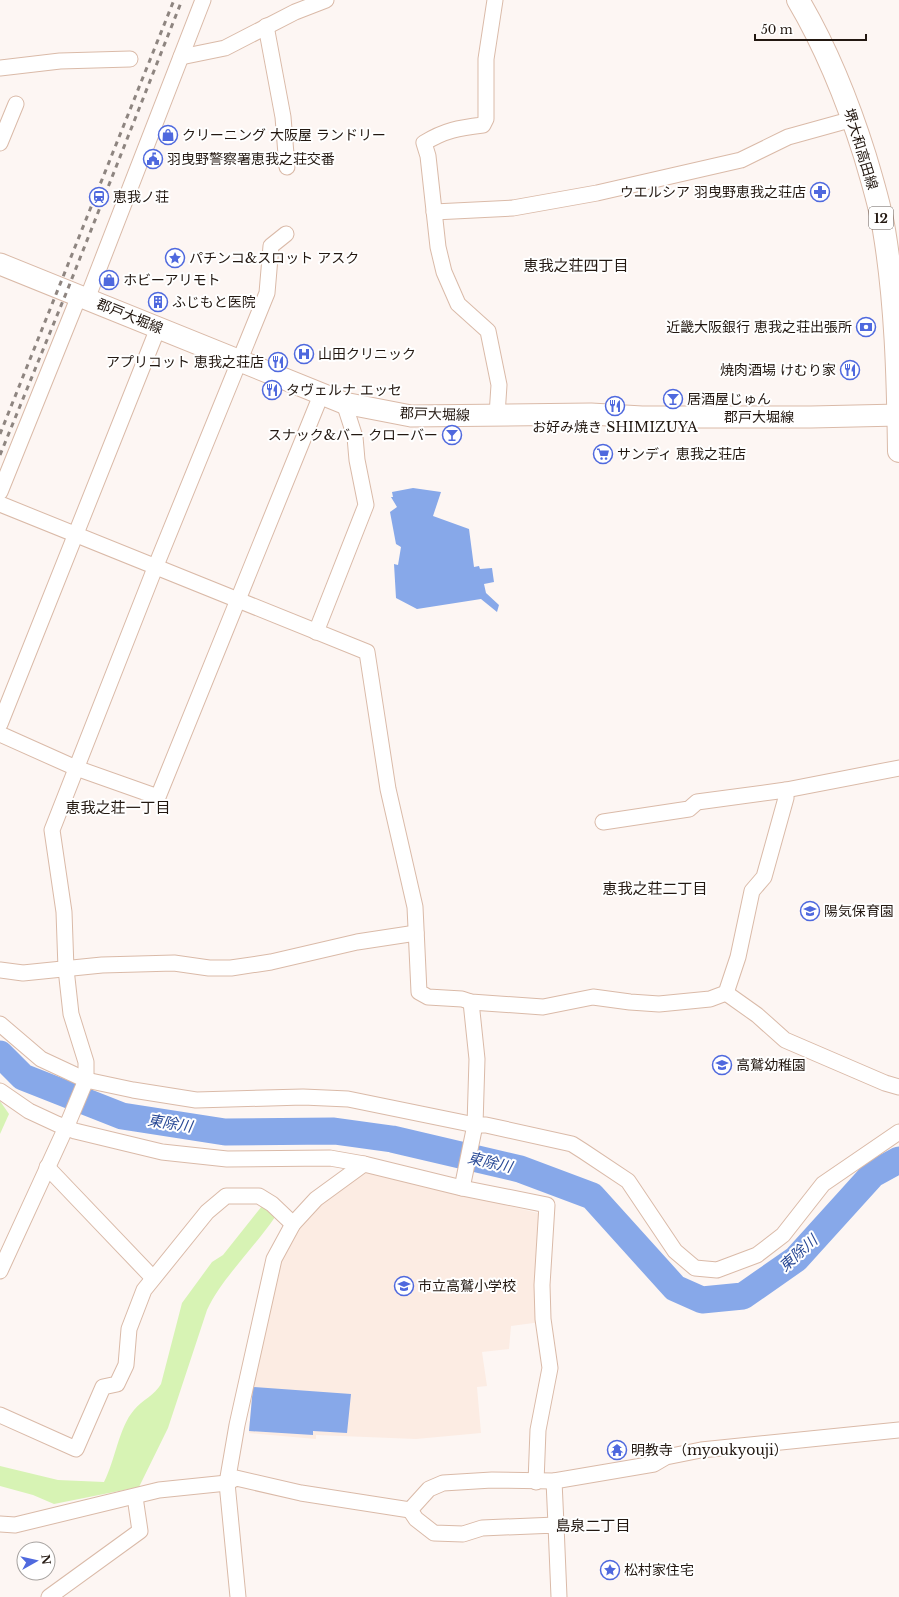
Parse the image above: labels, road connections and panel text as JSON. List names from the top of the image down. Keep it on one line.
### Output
{"streets":{"main road":["堺大和高田線","12","郡戸大堀線"]},"crossings":[["堺大和高田線","郡戸大堀線"]],"districts":["恵我之荘四丁目","恵我之荘一丁目","恵我之荘二丁目","島泉二丁目"],"water":["東除川"],"places":{"shop":["クリーニング 大阪屋 ランドリー","ホビーアリモト"],"public building":["羽曳野警察署恵我之荘交番"],"pharmacy":["ウエルシア 羽曳野恵我之荘店"],"station":["恵我ノ荘"],"place":["パチンコ&スロット アスク","松村家住宅"],"building":["ふじもと医院"],"bank":["近畿大阪銀行 恵我之荘出張所"],"hospital":["山田クリニック"],"restaurant":["アプリコット 恵我之荘店","焼肉酒場 けむり家","タヴェルナ エッセ","お好み焼き SHIMIZUYA"],"bar":["居酒屋じゅん","スナック&バー クローバー"],"supermarket":["サンディ 恵我之荘店"],"school or university":["陽気保育園","高鷲幼稚園","市立高鷲小学校"],"temple":["明教寺（myoukyouji）"]},"scale_bar":"50 m","north":"right"}
